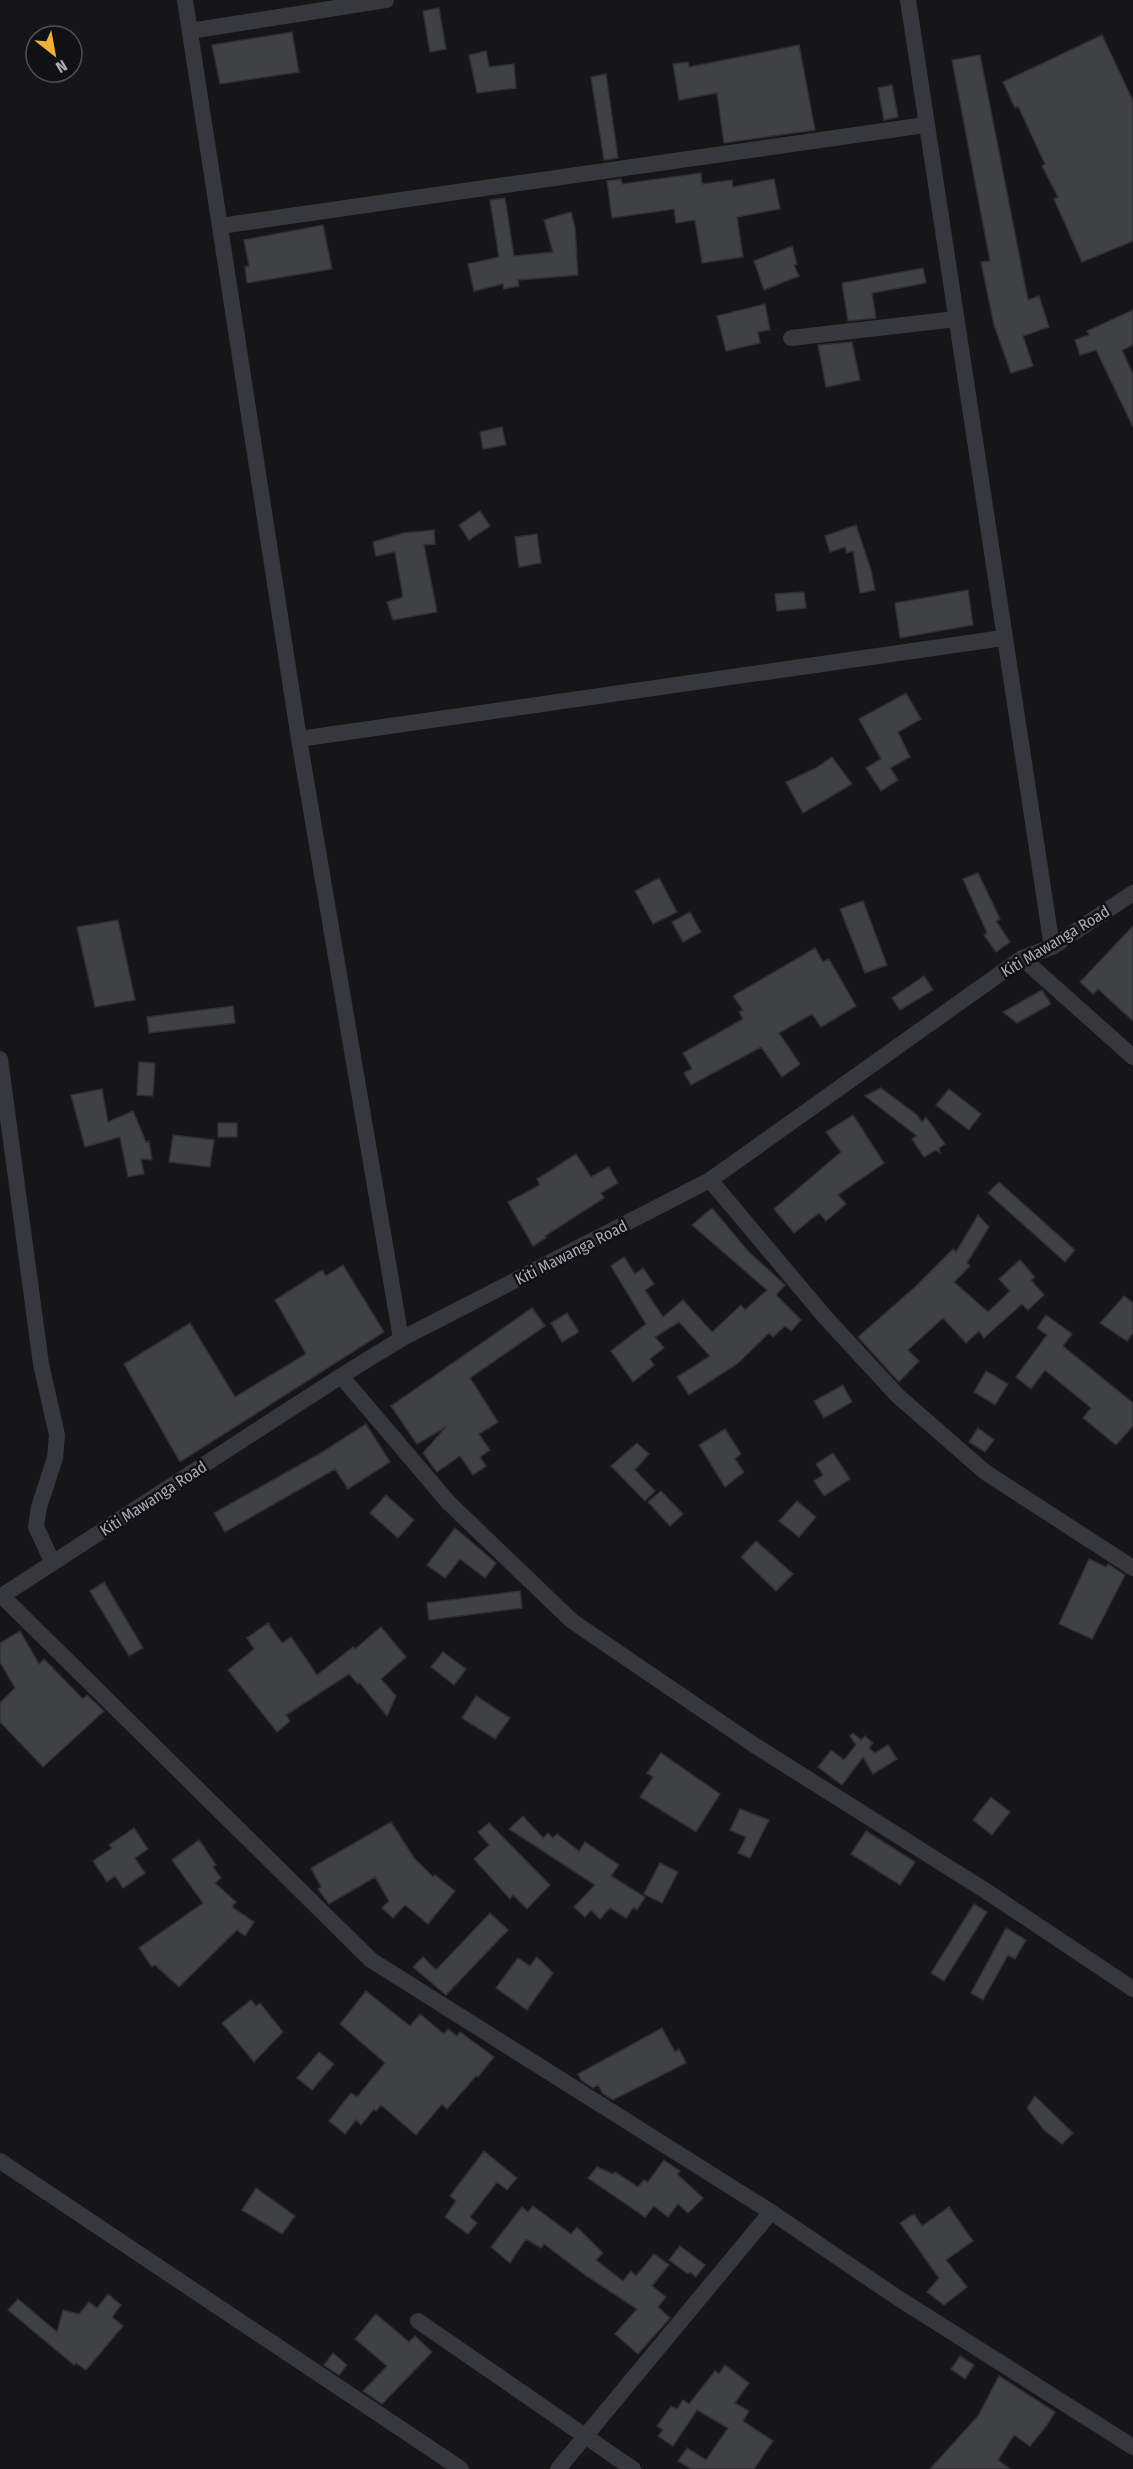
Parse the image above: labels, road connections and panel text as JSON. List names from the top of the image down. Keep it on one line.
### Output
{"streets":{"street":["Kiti Mawanga Road"]},"north":"bottom right"}
